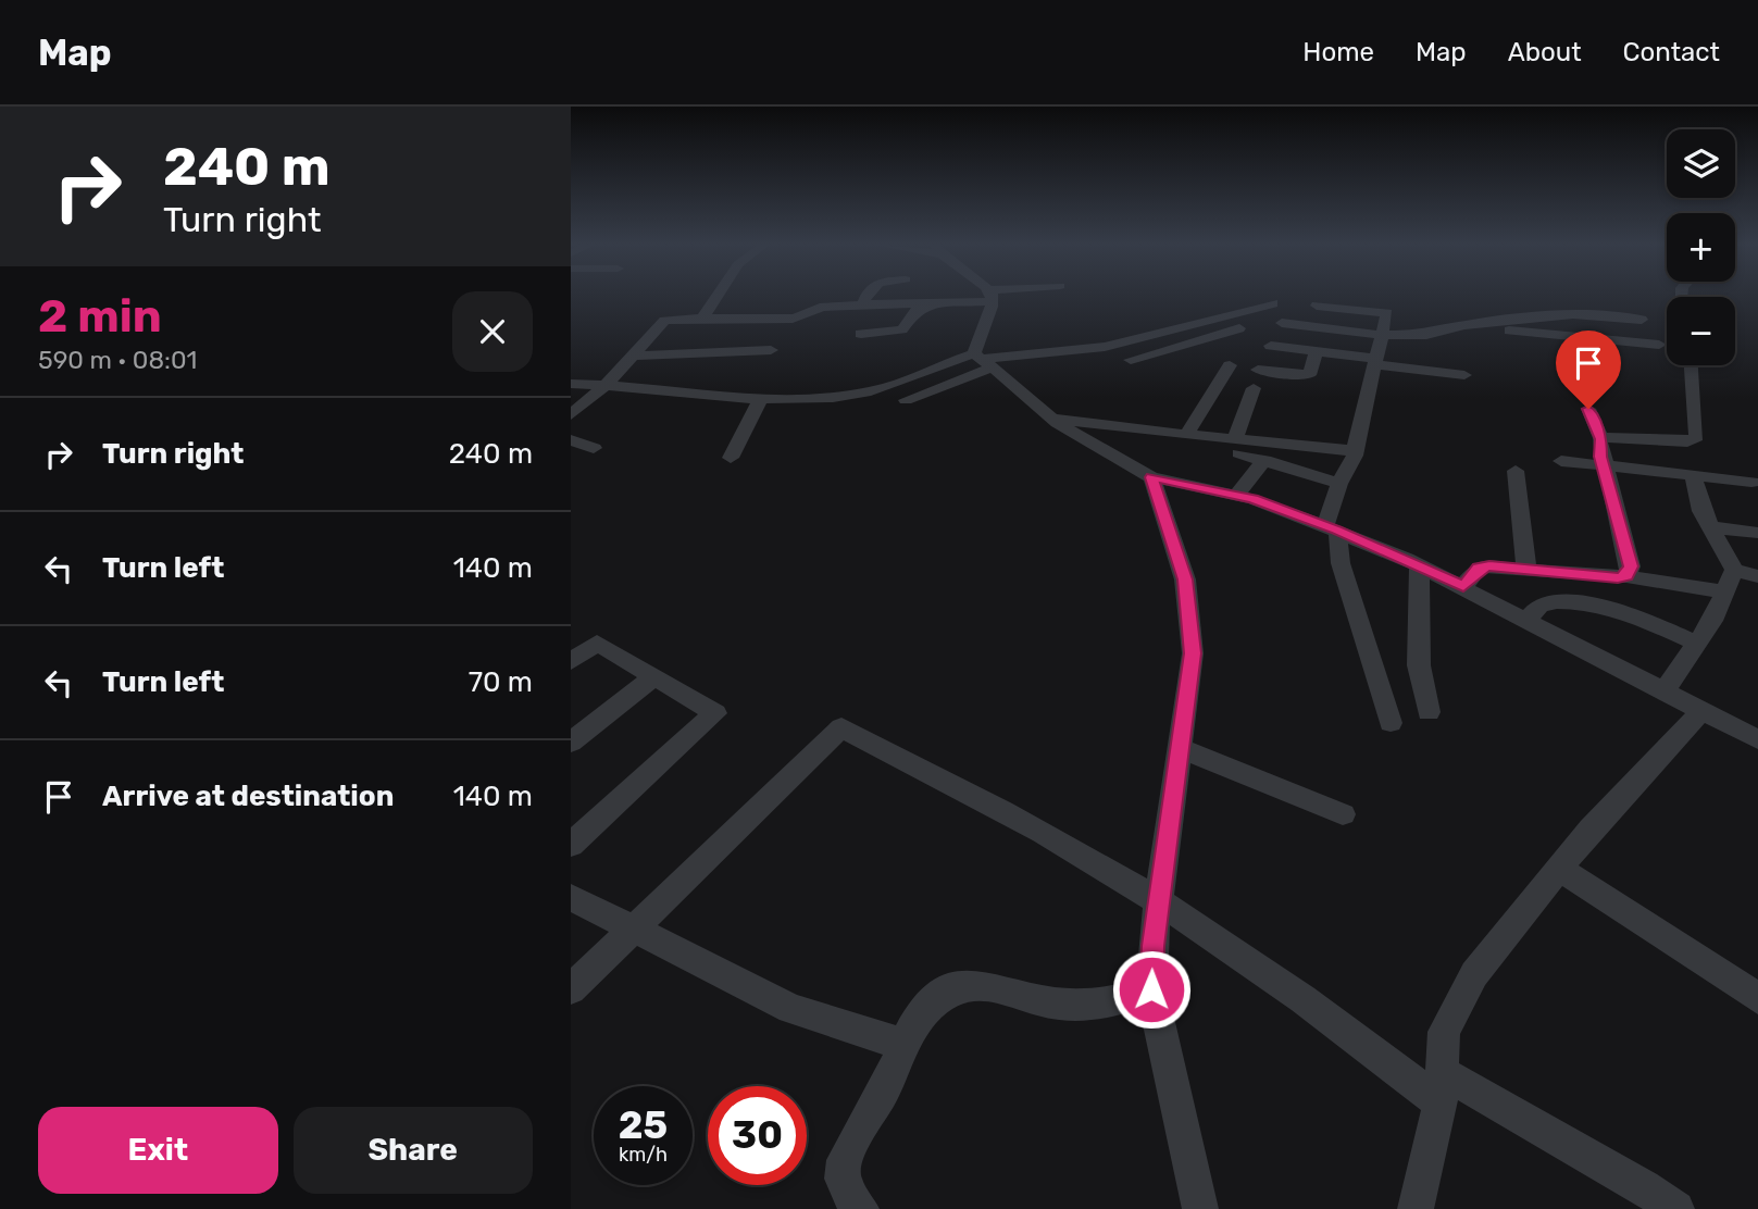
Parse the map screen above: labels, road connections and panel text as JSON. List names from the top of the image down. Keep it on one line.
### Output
{"page":{"header":"Map","nav":["Home","Map","About","Contact"],"turn":["240 m","Turn right"],"map_buttons":["+","−"],"heading":["2 min","590 m · 08:01"],"list":[{"name":"Turn right","value":"240 m"},{"name":"Turn left","value":"140 m"},{"name":"Turn left","value":"70 m"},{"name":"Arrive at destination","value":"140 m"}],"speed":"25 km/h","limit":"30","buttons":["Exit","Share"]}}
